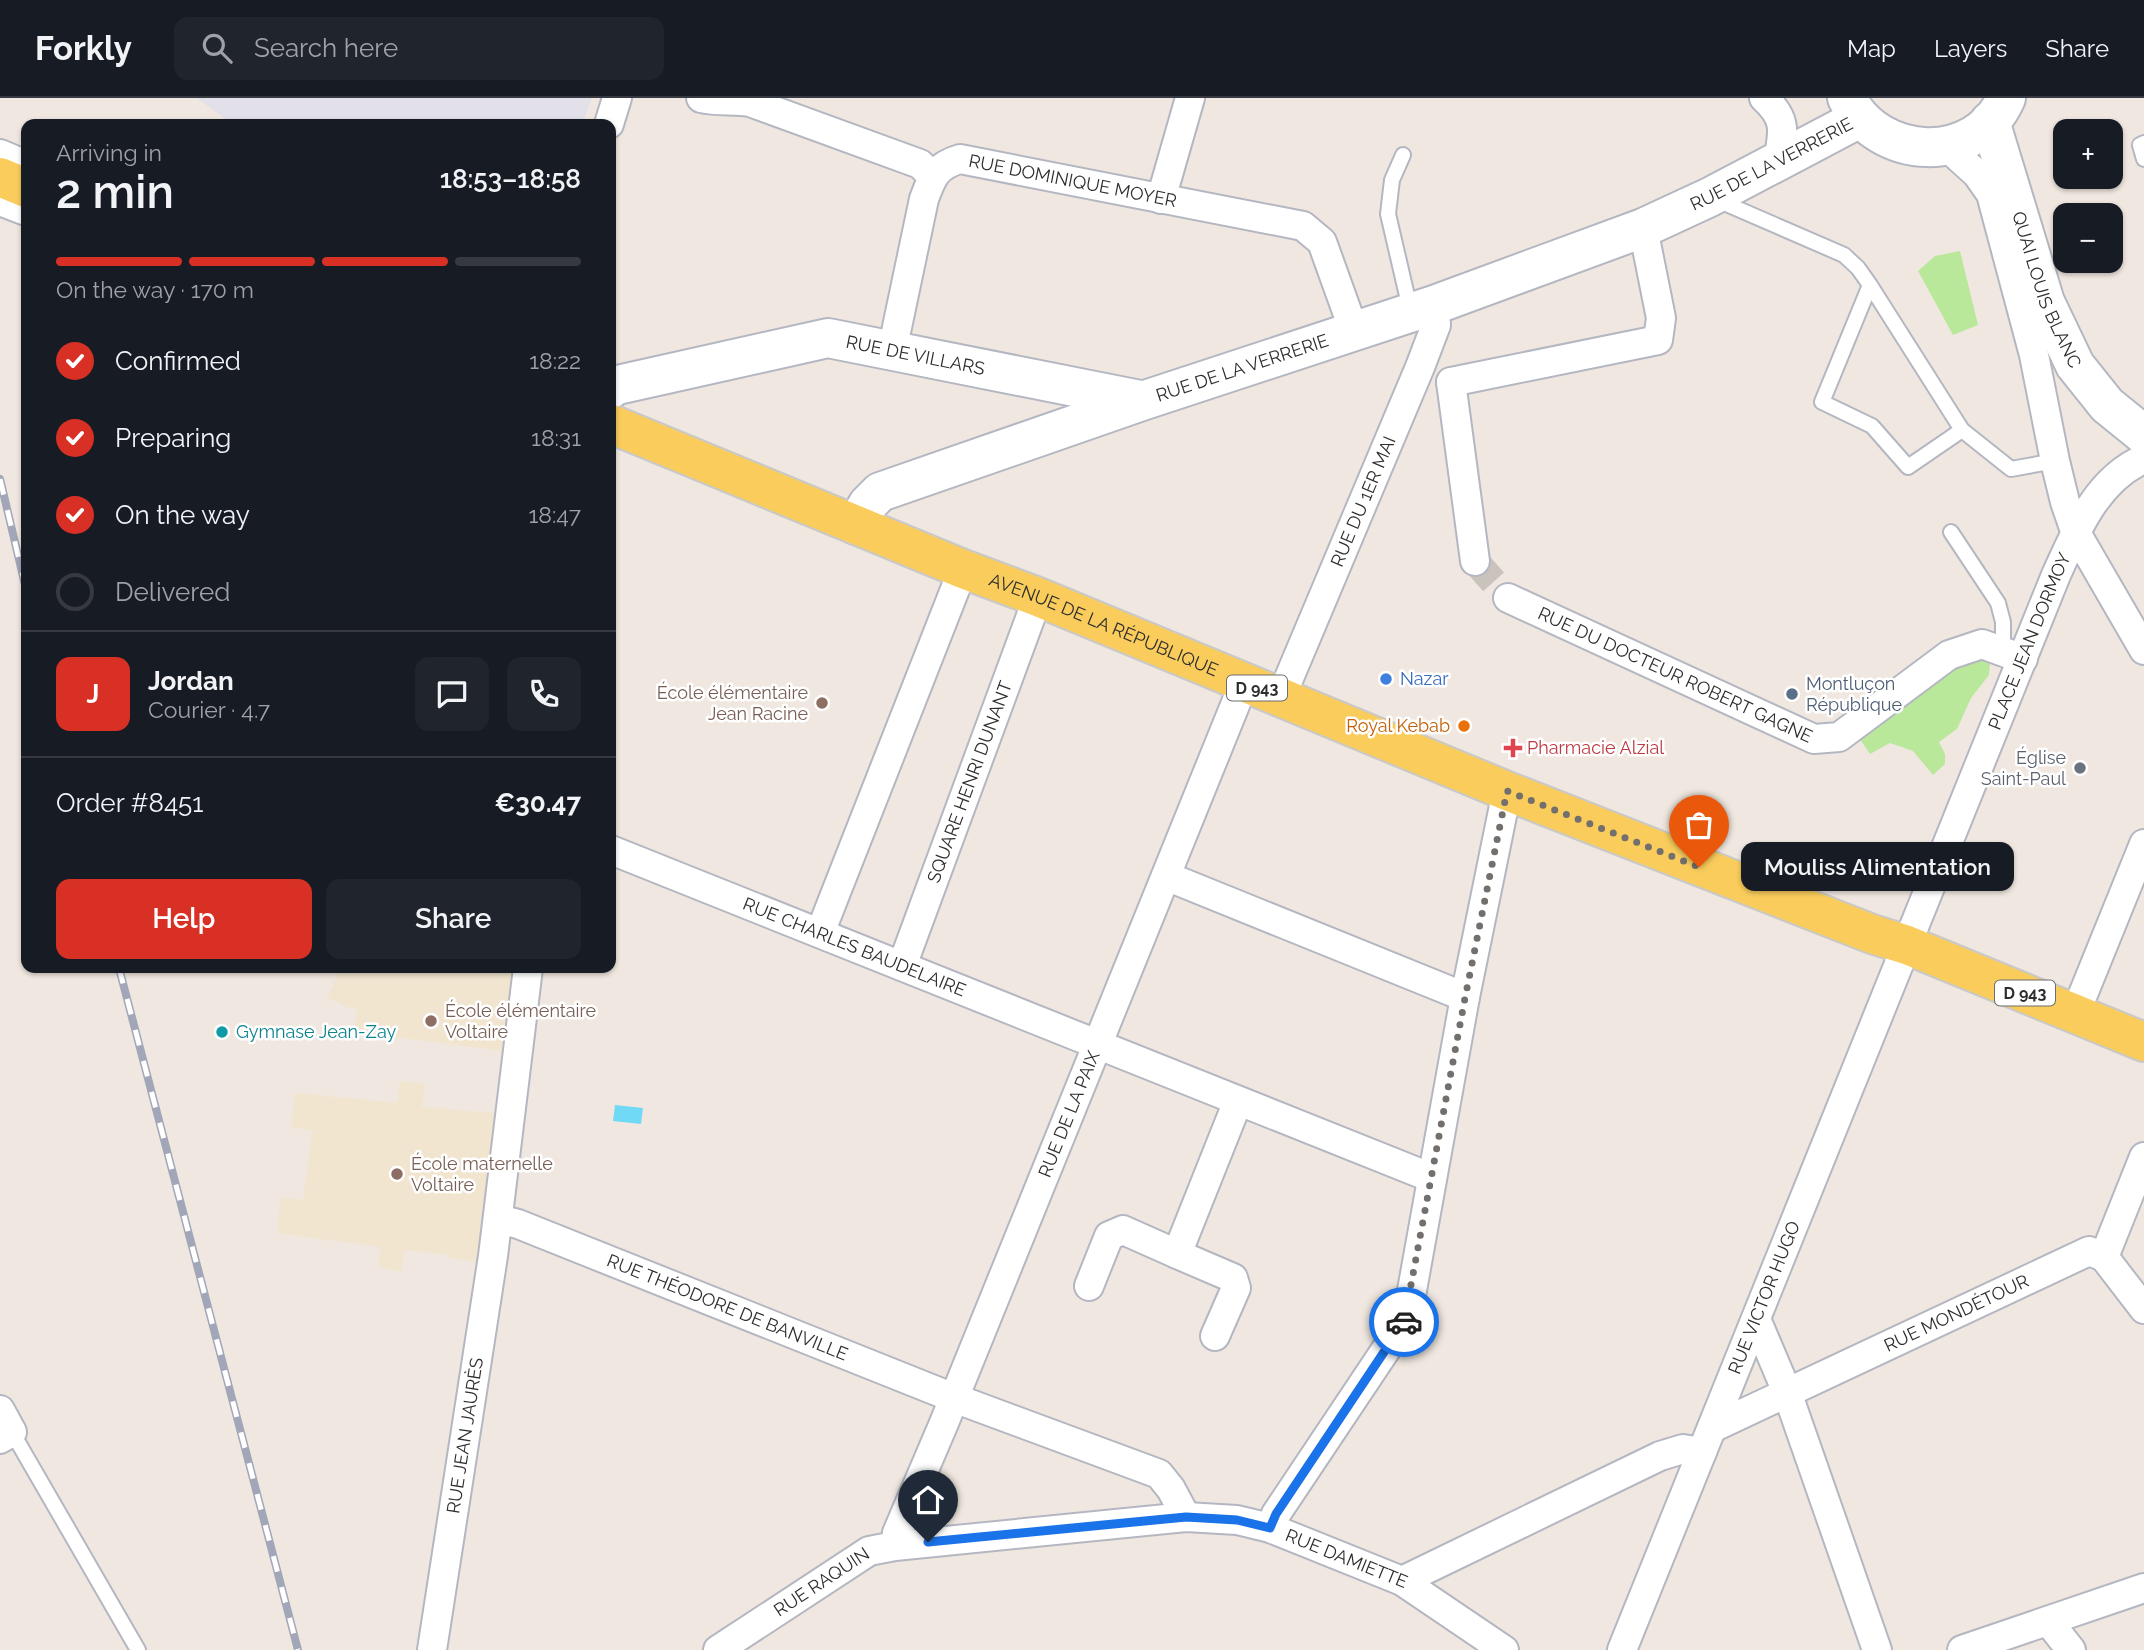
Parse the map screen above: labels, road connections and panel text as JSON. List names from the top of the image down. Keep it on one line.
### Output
{"streets":{"main road":["RUE DE LA VERRERIE","QUAI LOUIS BLANC","RUE DE VILLARS","AVENUE DE LA RÉPUBLIQUE","D 943"],"street":["RUE DOMINIQUE MOYER","RUE DU 1ER MAI","PLACE JEAN DORMOY","RUE DU DOCTEUR ROBERT GAGNE","SQUARE HENRI DUNANT","RUE CHARLES BAUDELAIRE","RUE DE LA PAIX","RUE VICTOR HUGO","RUE THÉODORE DE BANVILLE","RUE MONDÉTOUR","RUE JEAN JAURÈS","RUE DAMIETTE","RUE RAQUIN"]},"crossings":[["RUE DE LA VERRERIE","RUE DOMINIQUE MOYER"],["RUE DE LA VERRERIE","RUE DE VILLARS"],["RUE DE LA VERRERIE","RUE DU 1ER MAI"],["RUE DE LA VERRERIE","AVENUE DE LA RÉPUBLIQUE"],["QUAI LOUIS BLANC","PLACE JEAN DORMOY"],["RUE DU 1ER MAI","AVENUE DE LA RÉPUBLIQUE"],["AVENUE DE LA RÉPUBLIQUE","PLACE JEAN DORMOY"],["AVENUE DE LA RÉPUBLIQUE","SQUARE HENRI DUNANT"],["AVENUE DE LA RÉPUBLIQUE","RUE DE LA PAIX"],["AVENUE DE LA RÉPUBLIQUE","RUE VICTOR HUGO"],["PLACE JEAN DORMOY","RUE DU DOCTEUR ROBERT GAGNE"],["PLACE JEAN DORMOY","RUE VICTOR HUGO"],["SQUARE HENRI DUNANT","RUE CHARLES BAUDELAIRE"],["RUE CHARLES BAUDELAIRE","RUE DE LA PAIX"],["RUE DE LA PAIX","RUE THÉODORE DE BANVILLE"],["RUE DE LA PAIX","RUE RAQUIN"],["RUE VICTOR HUGO","RUE MONDÉTOUR"],["RUE THÉODORE DE BANVILLE","RUE JEAN JAURÈS"],["RUE MONDÉTOUR","RUE DAMIETTE"],["RUE DAMIETTE","RUE RAQUIN"]],"places":{"other":["Nazar","Montluçon République","École élémentaire Jean Racine","Royal Kebab","Église Saint-Paul","Mouliss Alimentation","École élémentaire Voltaire","Gymnase Jean-Zay","École maternelle Voltaire"],"health":["Pharmacie Alzial"]},"page":{"header":"Forkly","search":"Search here","nav":["Map","Layers","Share"],"map_buttons":["+","−"],"heading":["2 min","Arriving in","18:53–18:58"],"panel":["Jordan","Courier · 4.7","Order #8451","€30.47"],"bar":"On the way · 170 m","list":[["Confirmed","18:22"],["Preparing","18:31"],["On the way","18:47"],"Delivered"],"round":"J","bubble":"Mouliss Alimentation","buttons":["Help","Share"]}}
